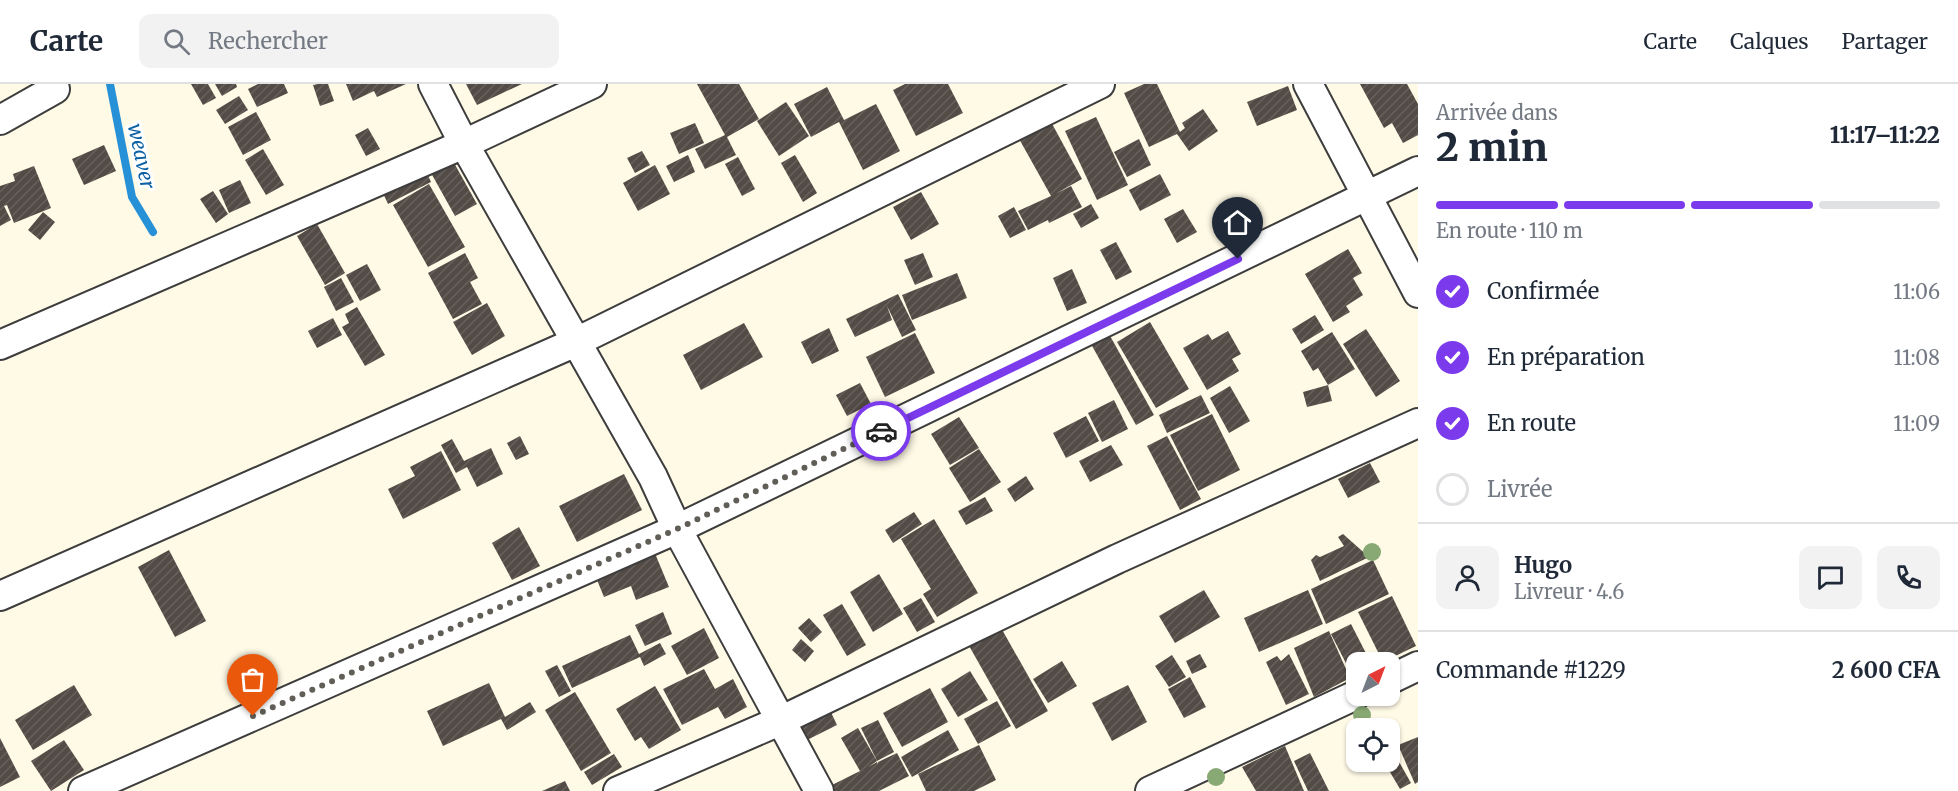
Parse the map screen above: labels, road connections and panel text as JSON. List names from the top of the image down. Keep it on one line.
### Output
{"water":["weaver"],"north":"top right","page":{"header":"Carte","search":"Rechercher","nav":["Carte","Calques","Partager"],"heading":["2 min","Arrivée dans","11:17–11:22"],"panel":["Hugo","Livreur · 4.6","Commande #1229","2 600 CFA"],"bar":"En route · 110 m","list":[["Confirmée","11:06"],["En préparation","11:08"],["En route","11:09"],"Livrée"]}}
